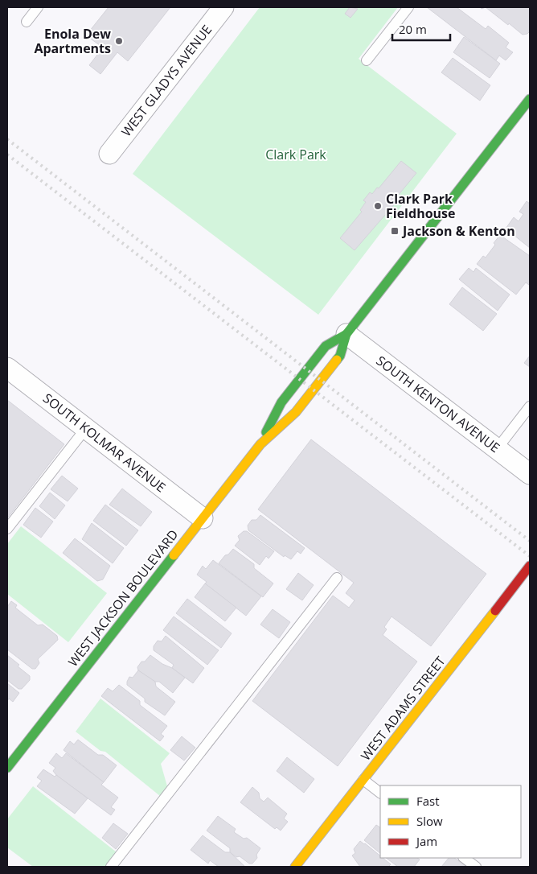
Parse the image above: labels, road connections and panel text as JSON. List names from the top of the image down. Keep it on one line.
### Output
{"streets":{"street":["WEST GLADYS AVENUE","SOUTH KENTON AVENUE","SOUTH KOLMAR AVENUE","WEST JACKSON BOULEVARD","WEST ADAMS STREET"]},"crossings":[["SOUTH KENTON AVENUE","WEST JACKSON BOULEVARD"],["SOUTH KOLMAR AVENUE","WEST JACKSON BOULEVARD"]],"parks":["Clark Park"],"places":{"other":["Enola Dew Apartments","Clark Park Fieldhouse"],"transit":["Jackson & Kenton"]},"legend":["Fast","Slow","Jam"],"scale_bar":"20 m"}
